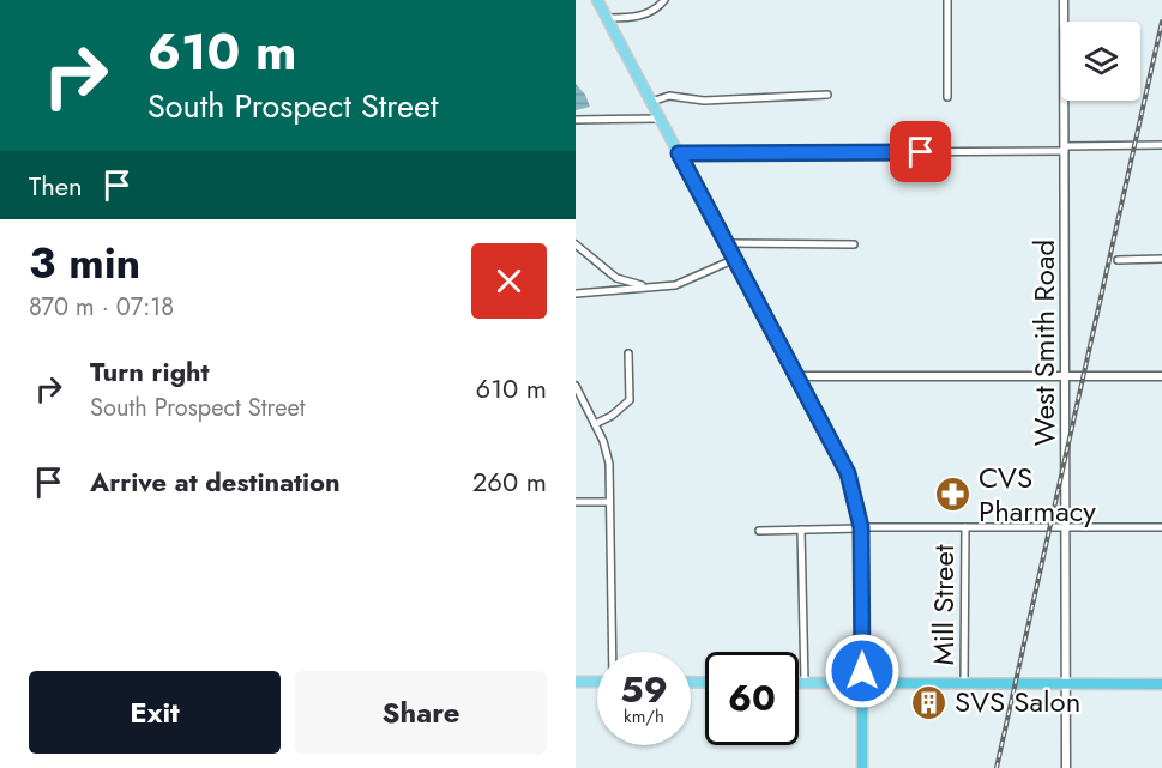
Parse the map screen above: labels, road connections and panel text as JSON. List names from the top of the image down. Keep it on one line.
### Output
{"streets":{"street":["West Smith Road","Mill Street"]},"places":{"pharmacy":["CVS Pharmacy"],"building":["SVS Salon"]},"page":{"turn":["610 m","South Prospect Street"],"then":"Then","heading":["3 min","870 m · 07:18"],"list":[{"name":"Turn right","note":"South Prospect Street","value":"610 m"},{"name":"Arrive at destination","value":"260 m"}],"speed":"59 km/h","limit":"60","buttons":["Exit","Share"]}}
